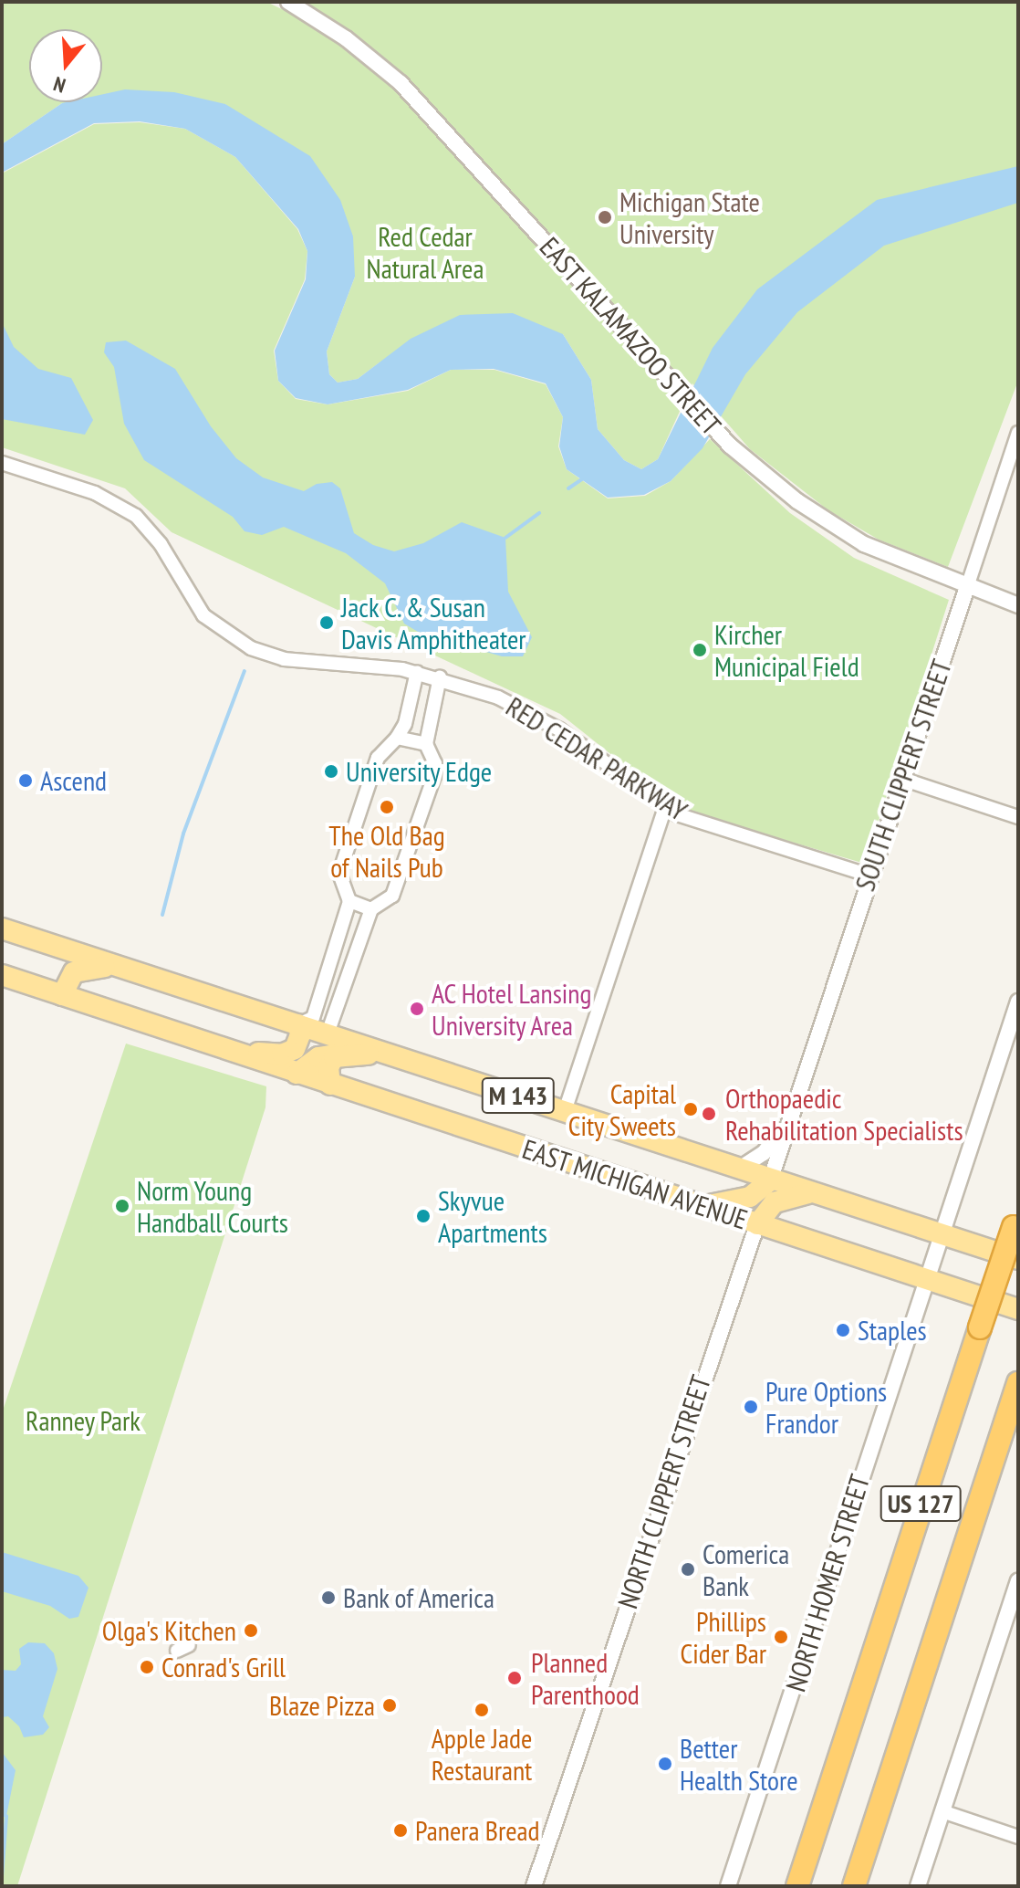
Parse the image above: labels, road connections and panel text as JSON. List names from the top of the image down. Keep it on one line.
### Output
{"streets":{"highway":["US 127"],"main road":["M 143","EAST MICHIGAN AVENUE"],"street":["EAST KALAMAZOO STREET","RED CEDAR PARKWAY","SOUTH CLIPPERT STREET","NORTH CLIPPERT STREET","NORTH HOMER STREET"]},"crossings":[["EAST KALAMAZOO STREET","SOUTH CLIPPERT STREET"],["RED CEDAR PARKWAY","SOUTH CLIPPERT STREET"],["SOUTH CLIPPERT STREET","EAST MICHIGAN AVENUE"],["M 143","EAST MICHIGAN AVENUE"],["EAST MICHIGAN AVENUE","NORTH CLIPPERT STREET"],["EAST MICHIGAN AVENUE","NORTH HOMER STREET"]],"parks":["Red Cedar Natural Area","Ranney Park"],"places":["Michigan State University","Jack C. & Susan Davis Amphitheater","Kircher Municipal Field","University Edge","Ascend","The Old Bag of Nails Pub","AC Hotel Lansing University Area","Capital City Sweets","Orthopaedic Rehabilitation Specialists","Norm Young Handball Courts","Skyvue Apartments","Staples","Pure Options Frandor","Comerica Bank","Bank of America","Olga's Kitchen","Phillips Cider Bar","Conrad's Grill","Planned Parenthood","Blaze Pizza","Apple Jade Restaurant","Better Health Store","Panera Bread"],"north":"bottom"}
